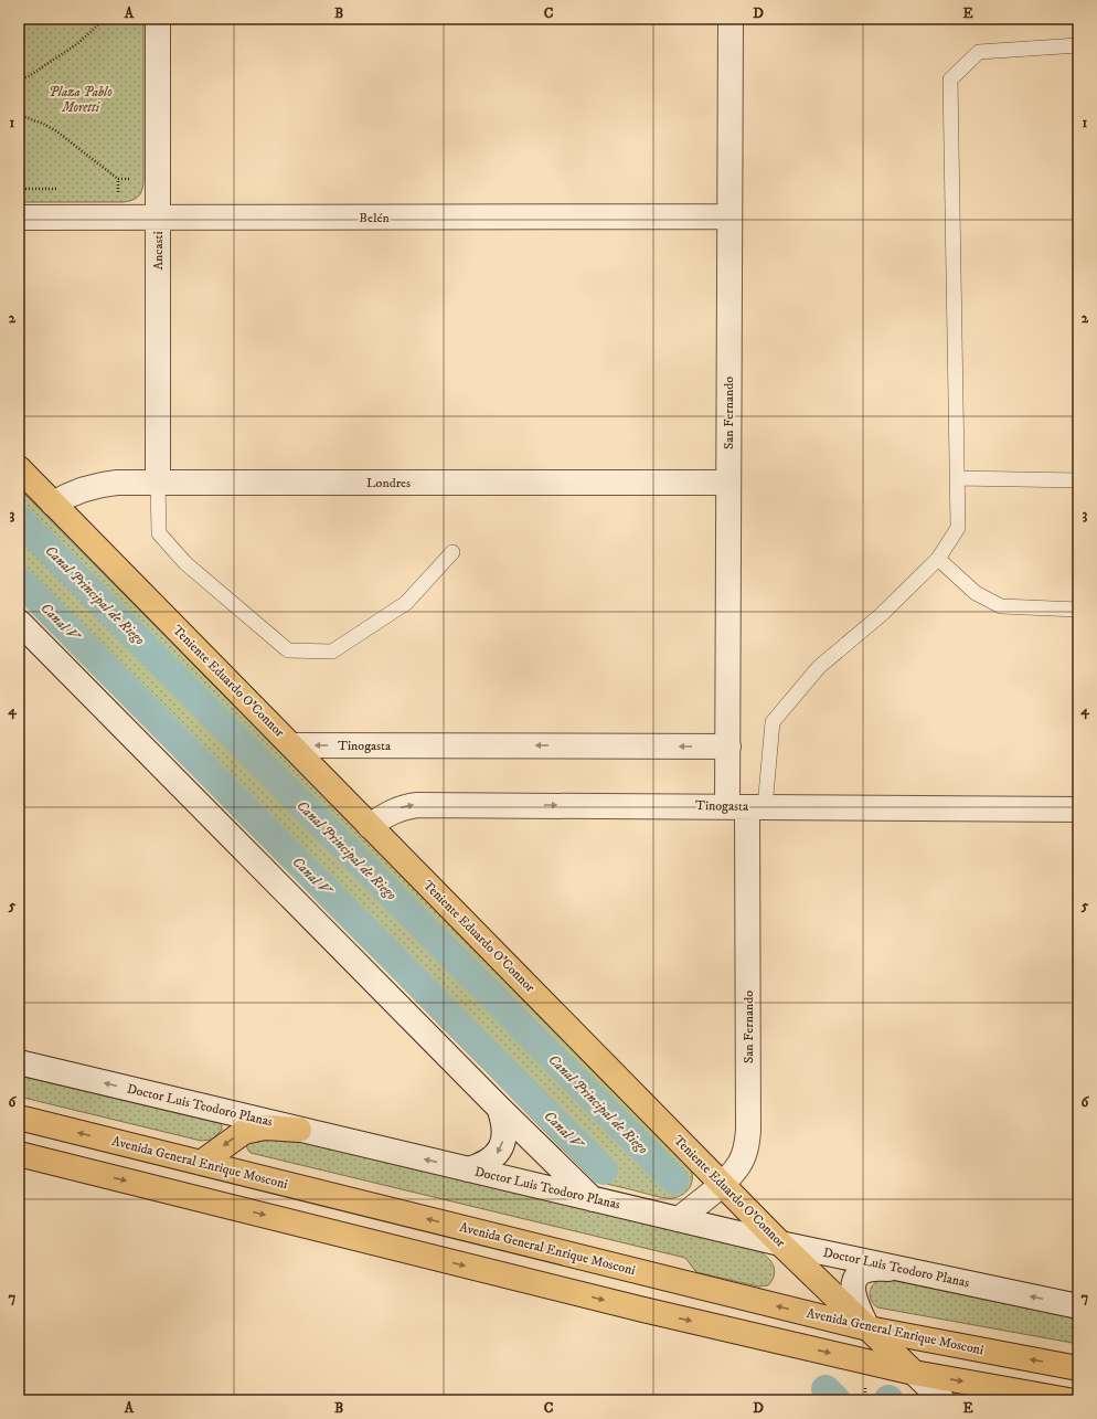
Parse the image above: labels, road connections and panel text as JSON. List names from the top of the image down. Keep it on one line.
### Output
{"streets":{"main road":["Teniente Eduardo O'Connor","Avenida General Enrique Mosconi"],"street":["Belén","Ancasti","San Fernando","Londres","Tinogasta","Doctor Luis Teodoro Planas"]},"crossings":[["Belén","Ancasti"],["Belén","San Fernando"],["Ancasti","Londres"],["San Fernando","Londres"],["San Fernando","Teniente Eduardo O'Connor"],["San Fernando","Tinogasta"],["San Fernando","Doctor Luis Teodoro Planas"],["Londres","Teniente Eduardo O'Connor"],["Teniente Eduardo O'Connor","Tinogasta"],["Teniente Eduardo O'Connor","Doctor Luis Teodoro Planas"],["Teniente Eduardo O'Connor","Avenida General Enrique Mosconi"]],"one_way":["Doctor Luis Teodoro Planas"],"water":["Canal Principal de Riego","Canal V"],"parks":["Plaza Pablo Moretti"],"grid":{"columns":["A","B","C","D","E"],"rows":["1","2","3","4","5","6","7"]}}
